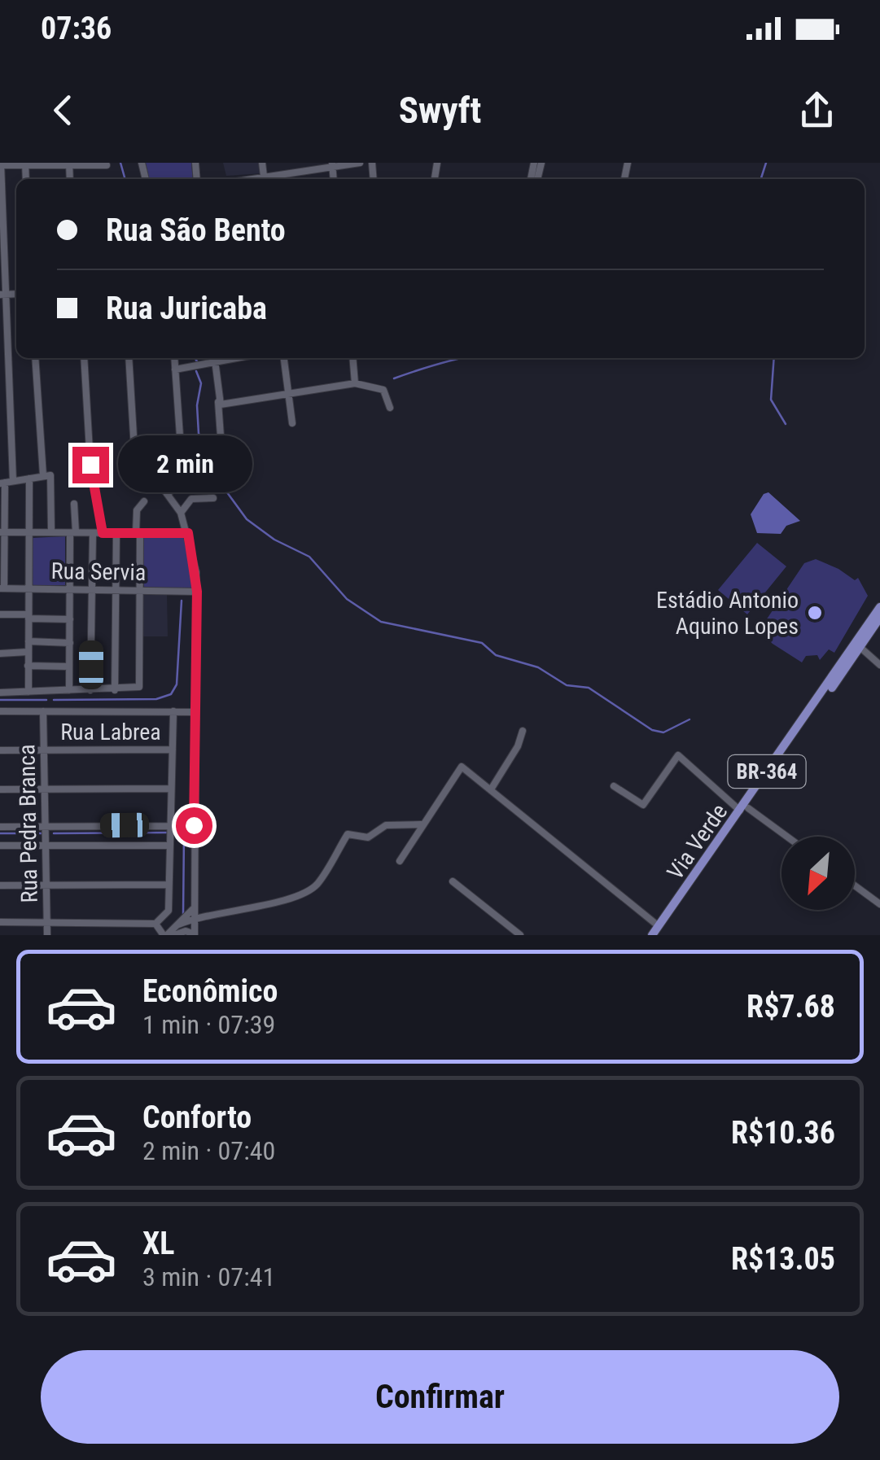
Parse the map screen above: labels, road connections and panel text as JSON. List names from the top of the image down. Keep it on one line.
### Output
{"streets":{"main road":["BR-364","Via Verde"],"street":["Rua Servia","Rua Labrea","Rua Pedra Branca"]},"crossings":[["Rua Labrea","Rua Pedra Branca"]],"places":["Estádio Antonio Aquino Lopes"],"north":"bottom left","page":{"status":"07:36","header":"Swyft","banner":["Rua São Bento","Rua Juricaba"],"bubble":"2 min","list":[{"name":"Econômico","note":"1 min · 07:39","value":"R$7.68"},{"name":"Conforto","note":"2 min · 07:40","value":"R$10.36"},{"name":"XL","note":"3 min · 07:41","value":"R$13.05"}],"buttons":"Confirmar"}}
